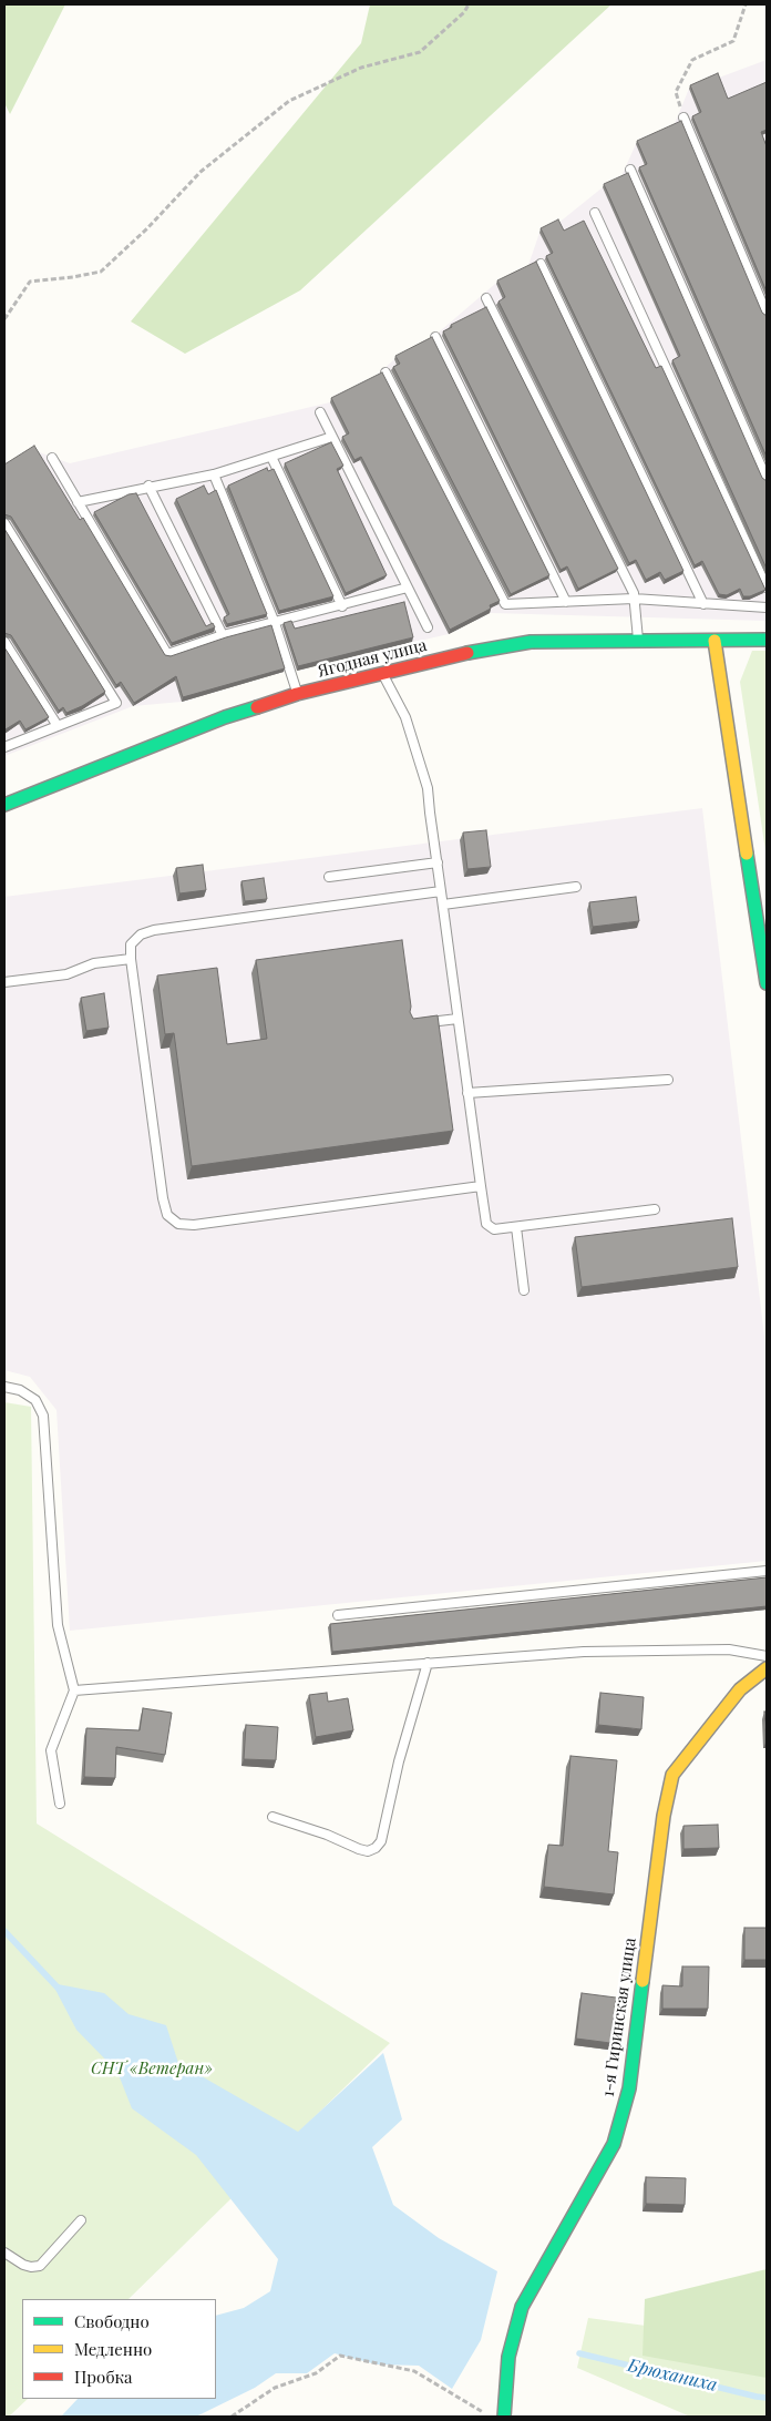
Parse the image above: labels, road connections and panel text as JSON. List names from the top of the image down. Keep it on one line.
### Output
{"streets":{"street":["Ягодная улица","1-я Гиринская улица"]},"water":["Брюханиха"],"parks":["СНТ «Ветеран»"],"legend":["Свободно","Медленно","Пробка"]}
